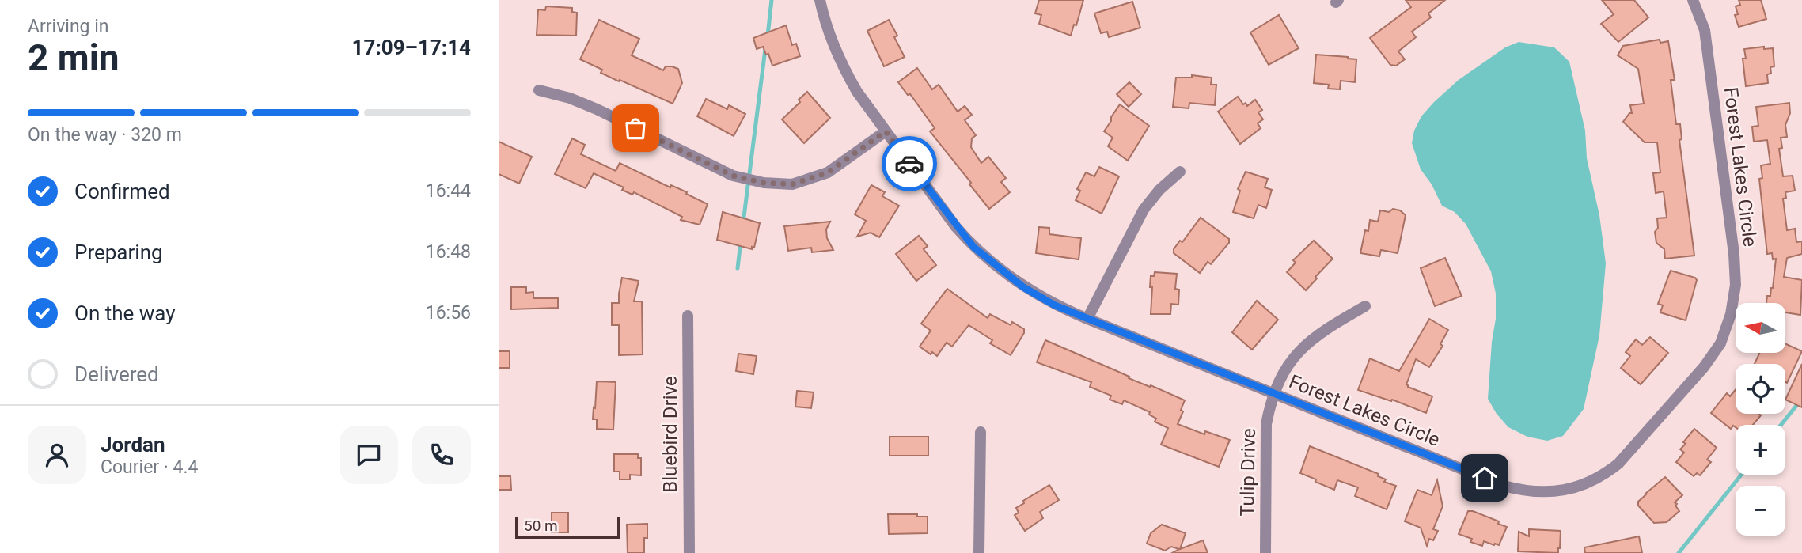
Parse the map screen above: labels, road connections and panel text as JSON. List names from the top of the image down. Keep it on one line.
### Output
{"streets":{"street":["Forest Lakes Circle","Bluebird Drive","Tulip Drive"]},"crossings":[["Forest Lakes Circle","Tulip Drive"]],"scale_bar":"50 m","north":"left","page":{"heading":["2 min","Arriving in","17:09–17:14"],"panel":["Jordan","Courier · 4.4"],"bar":"On the way · 320 m","list":[["Confirmed","16:44"],["Preparing","16:48"],["On the way","16:56"],"Delivered"],"map_buttons":["+","−"],"scale":"50 m"}}
